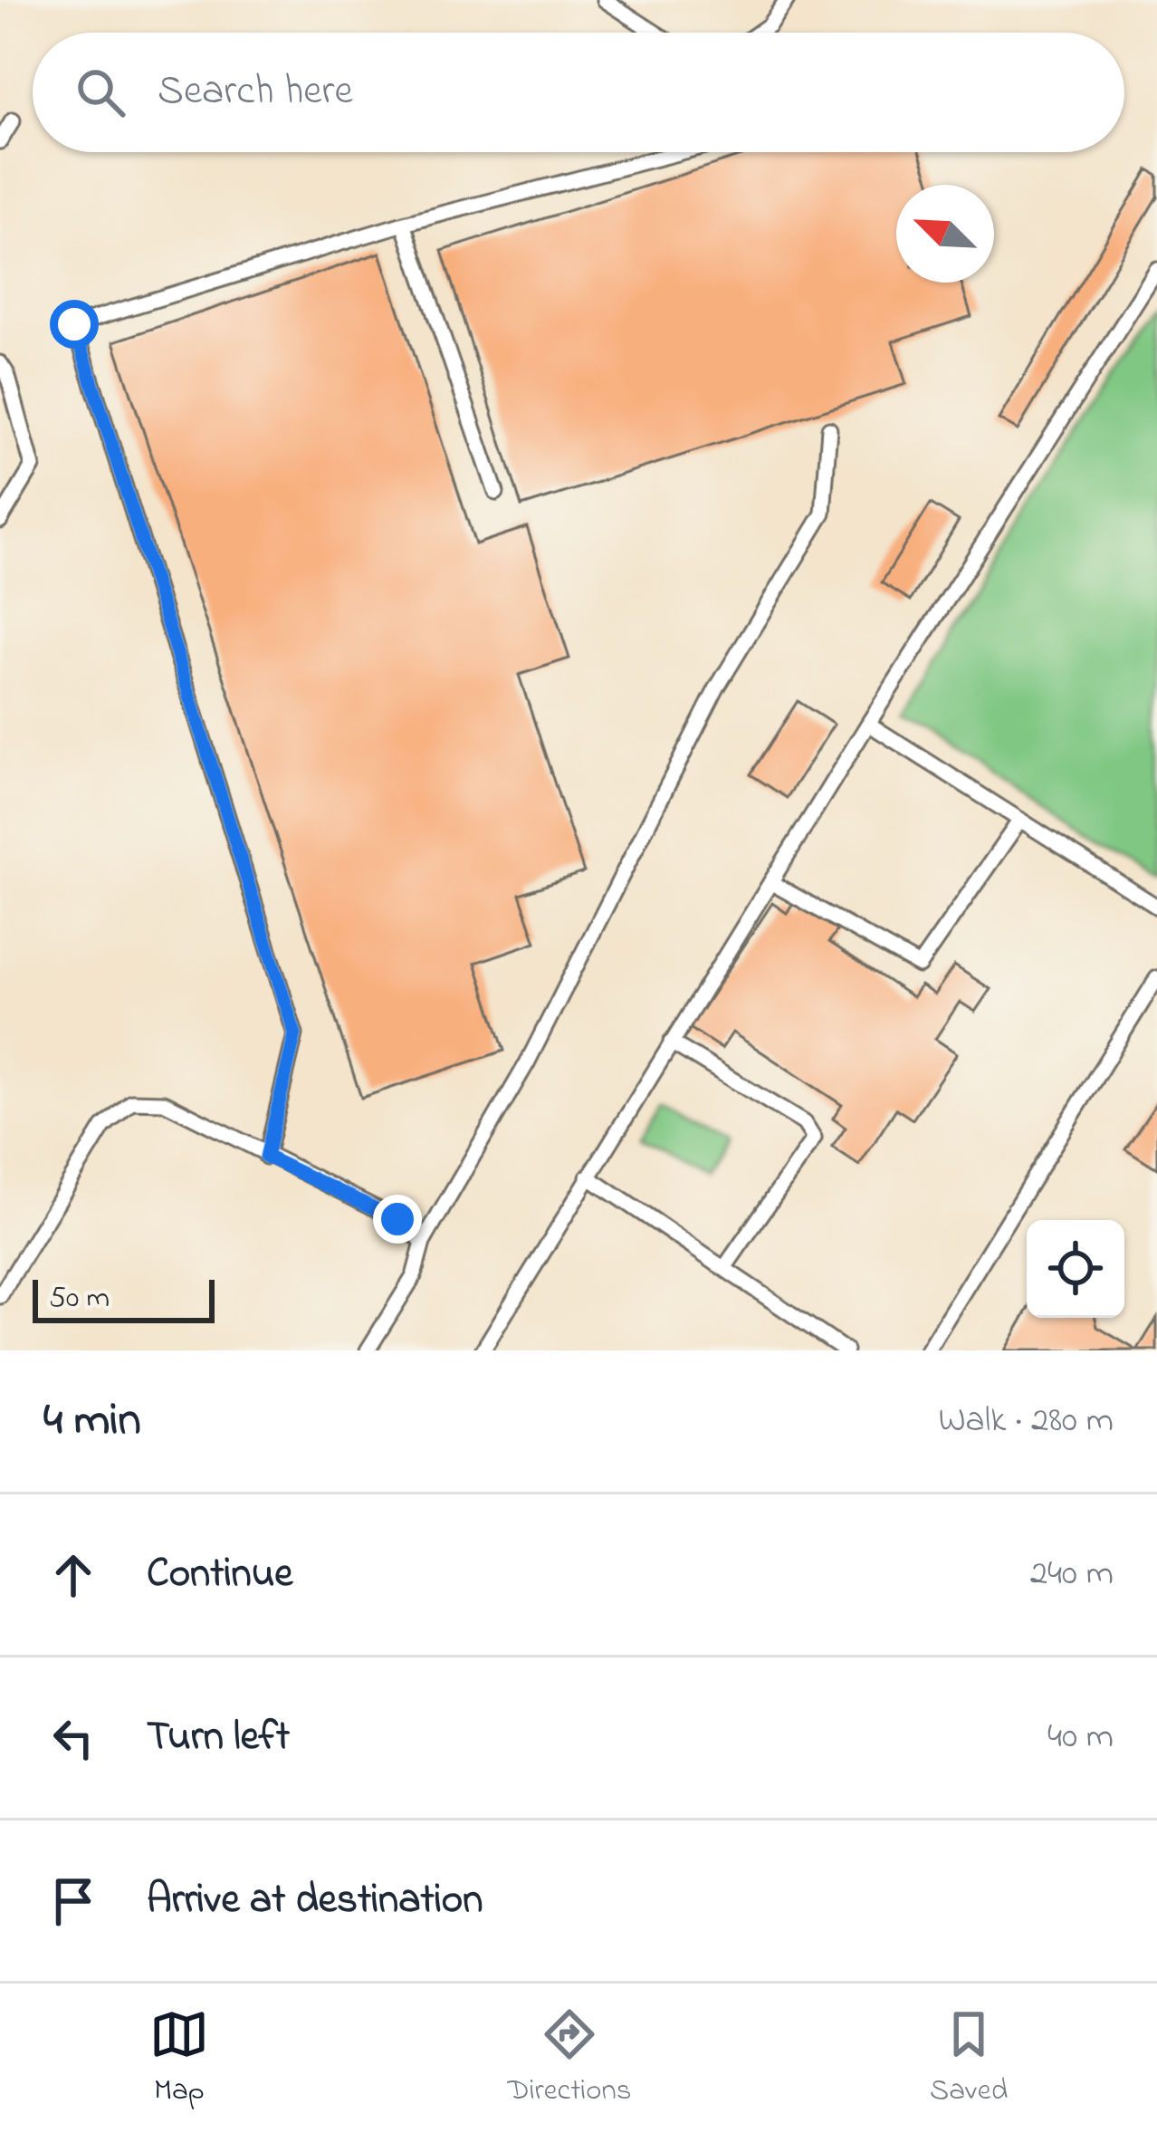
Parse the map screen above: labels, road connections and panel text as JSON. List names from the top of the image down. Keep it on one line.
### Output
{"scale_bar":"50 m","north":"top left","page":{"search":"Search here","scale":"50 m","heading":["4 min","Walk · 280 m"],"list":[["Continue","240 m"],["Turn left","40 m"],"Arrive at destination"],"nav":["Map","Directions","Saved"]}}
